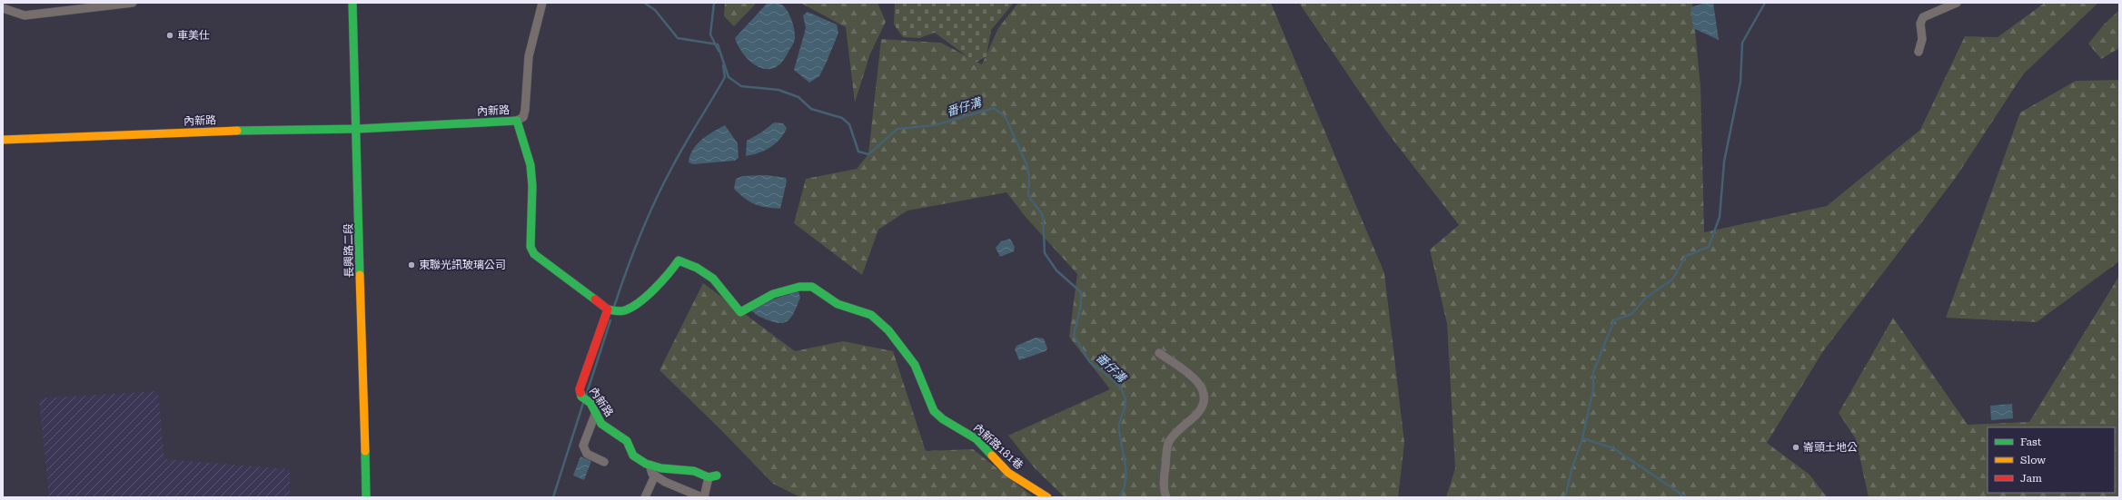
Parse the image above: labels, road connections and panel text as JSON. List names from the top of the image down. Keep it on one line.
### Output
{"streets":{"street":["內新路","長興路二段","內新路181巷"]},"crossings":[["內新路","長興路二段"],["內新路","內新路181巷"]],"water":["番仔溝"],"places":["車美仕","東聯光訊玻璃公司","崙頭土地公"],"legend":["Fast","Slow","Jam"]}
